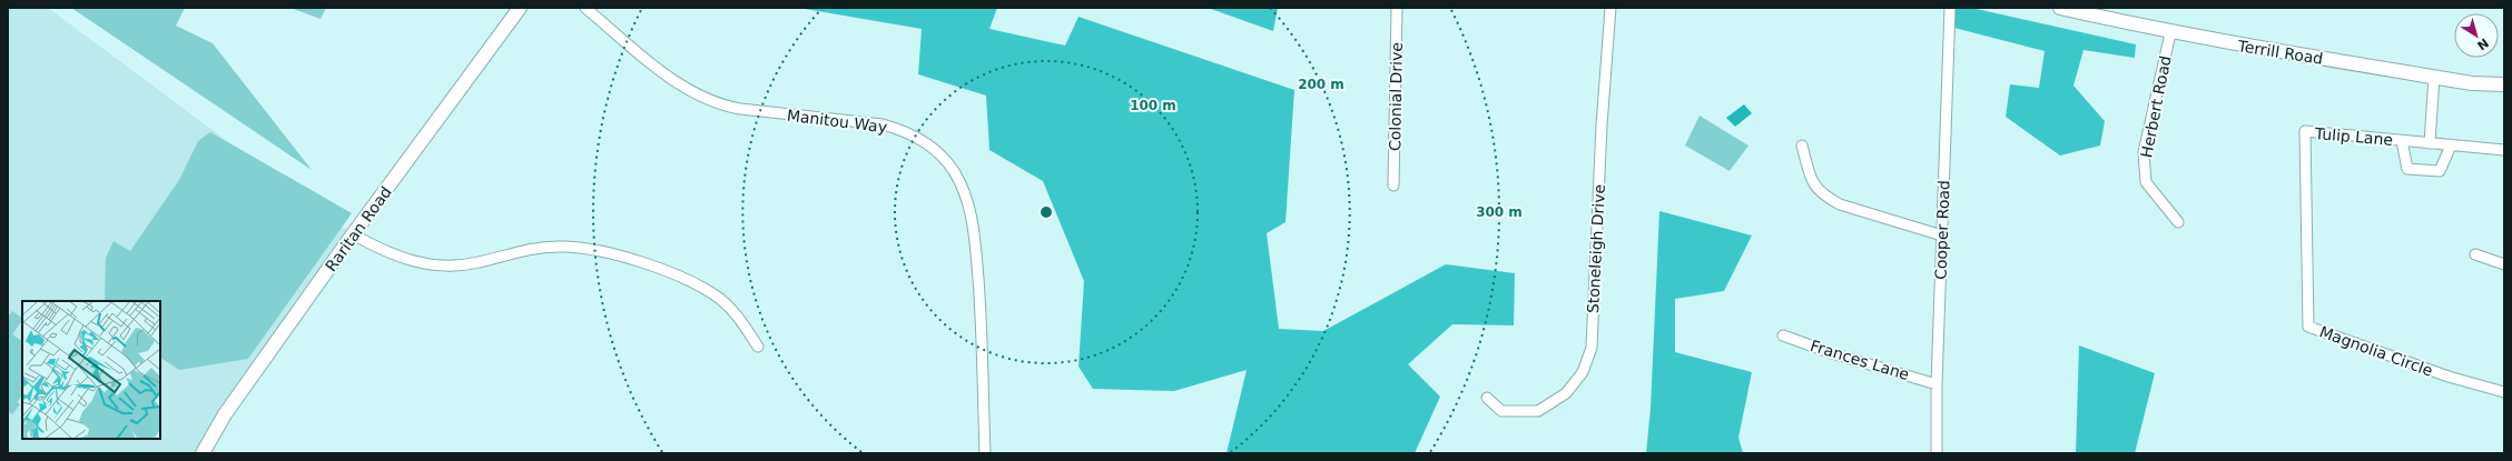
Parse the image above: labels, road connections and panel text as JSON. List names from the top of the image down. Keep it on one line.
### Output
{"streets":{"street":["Terrill Road","Colonial Drive","Herbert Road","Manitou Way","Tulip Lane","Raritan Road","Cooper Road","Stoneleigh Drive","Magnolia Circle","Frances Lane"]},"crossings":[["Terrill Road","Herbert Road"],["Tulip Lane","Magnolia Circle"],["Cooper Road","Frances Lane"]],"north":"bottom right","rings":["200 m","100 m","300 m"]}
